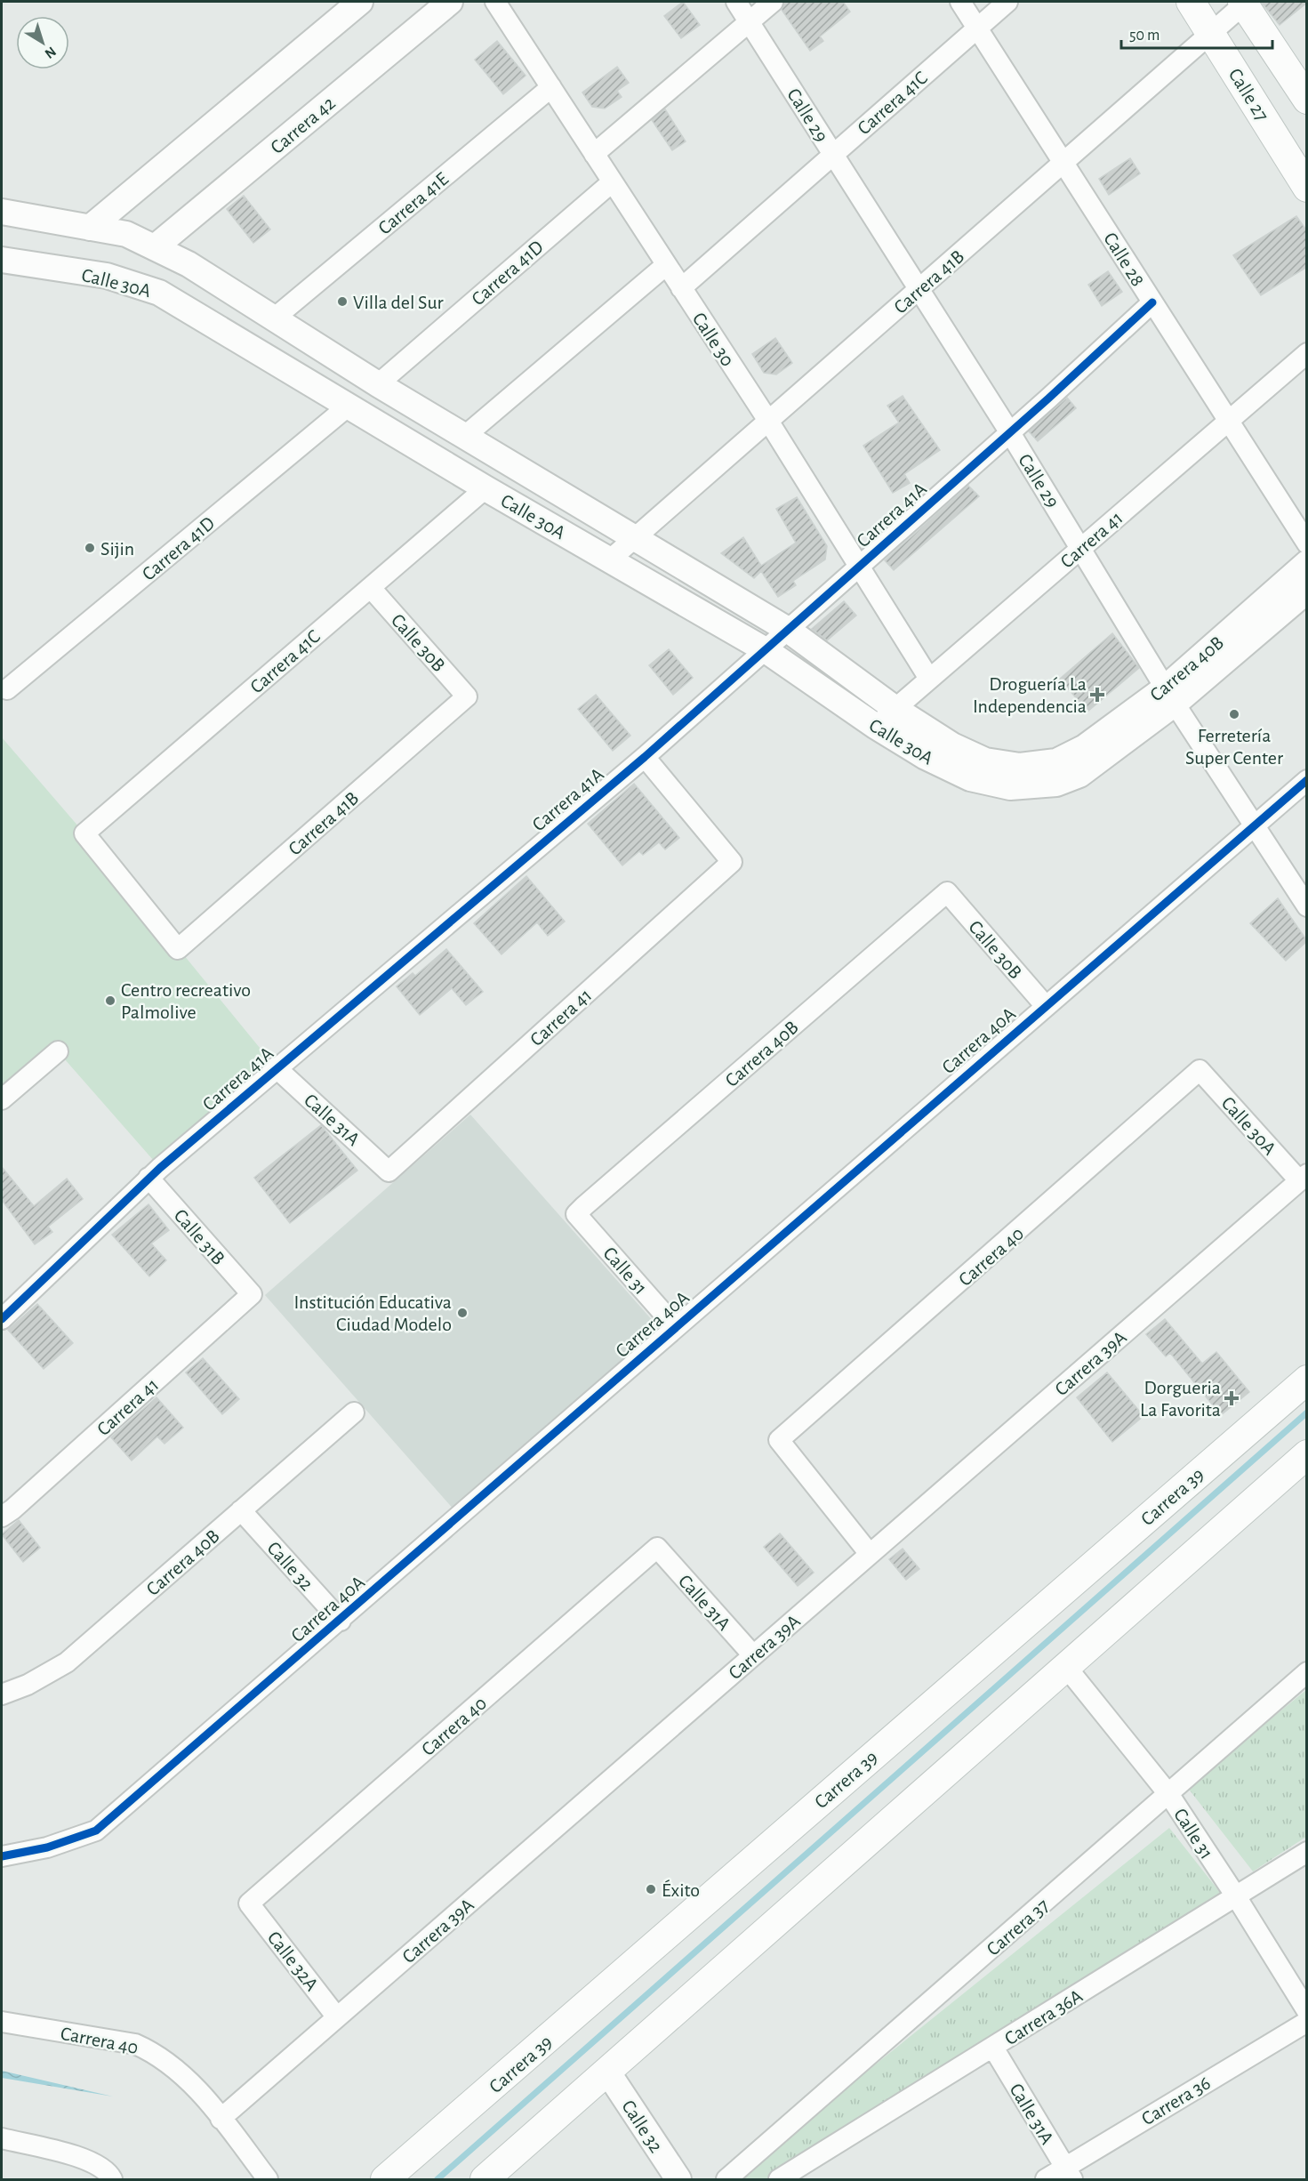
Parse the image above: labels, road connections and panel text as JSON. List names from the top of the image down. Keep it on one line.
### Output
{"streets":{"main road":["Calle 27","Carrera 39"],"street":["Carrera 41C","Calle 29","Carrera 42","Carrera 41E","Calle 28","Carrera 41D","Carrera 41B","Calle 30A","Calle 30","Carrera 41A","Carrera 41","Calle 30B","Carrera 40B","Carrera 40A","Calle 31A","Calle 31B","Carrera 40","Calle 31","Carrera 39A","Calle 32","Carrera 37","Calle 32A","Carrera 36A","Carrera 36"]},"crossings":[["Calle 27","Carrera 41B"],["Carrera 41C","Calle 29"],["Carrera 41C","Calle 28"],["Carrera 41C","Carrera 41B"],["Carrera 41C","Calle 30A"],["Carrera 41C","Calle 30"],["Carrera 41C","Calle 30B"],["Calle 29","Carrera 41B"],["Calle 29","Carrera 41A"],["Calle 29","Carrera 41"],["Calle 29","Carrera 40B"],["Calle 29","Carrera 40A"],["Carrera 42","Calle 30A"],["Carrera 41E","Calle 30A"],["Carrera 41E","Calle 30"],["Calle 28","Carrera 41B"],["Calle 28","Carrera 41A"],["Calle 28","Carrera 41"],["Carrera 41D","Calle 30A"],["Carrera 41D","Calle 30"],["Carrera 41B","Calle 30A"],["Carrera 41B","Calle 30"],["Carrera 41B","Calle 30B"],["Calle 30A","Carrera 41A"],["Calle 30A","Carrera 41"],["Calle 30A","Carrera 40B"],["Calle 30A","Carrera 40"],["Calle 30A","Carrera 39A"],["Calle 30","Carrera 41A"],["Calle 30","Carrera 41"],["Carrera 41A","Carrera 41"],["Carrera 41A","Calle 31A"],["Carrera 41A","Calle 31B"],["Carrera 41","Calle 31A"],["Carrera 41","Calle 31B"],["Calle 30B","Carrera 40B"],["Calle 30B","Carrera 40A"],["Carrera 40B","Calle 31"],["Carrera 40B","Calle 32"],["Carrera 40A","Calle 31"],["Carrera 40A","Calle 32"],["Calle 31A","Carrera 40"],["Calle 31A","Carrera 39A"],["Calle 31A","Carrera 36A"],["Calle 31A","Carrera 36"],["Carrera 40","Carrera 39A"],["Carrera 40","Calle 32A"],["Calle 31","Carrera 37"],["Calle 31","Carrera 36A"],["Carrera 39A","Calle 32A"]],"places":{"other":["Villa del Sur","Sijin","Ferretería Super Center","Centro recreativo Palmolive","Institución Educativa Ciudad Modelo","Éxito"],"health":["Droguería La Independencia","Dorgueria La Favorita"]},"scale_bar":"50 m","north":"bottom right"}
